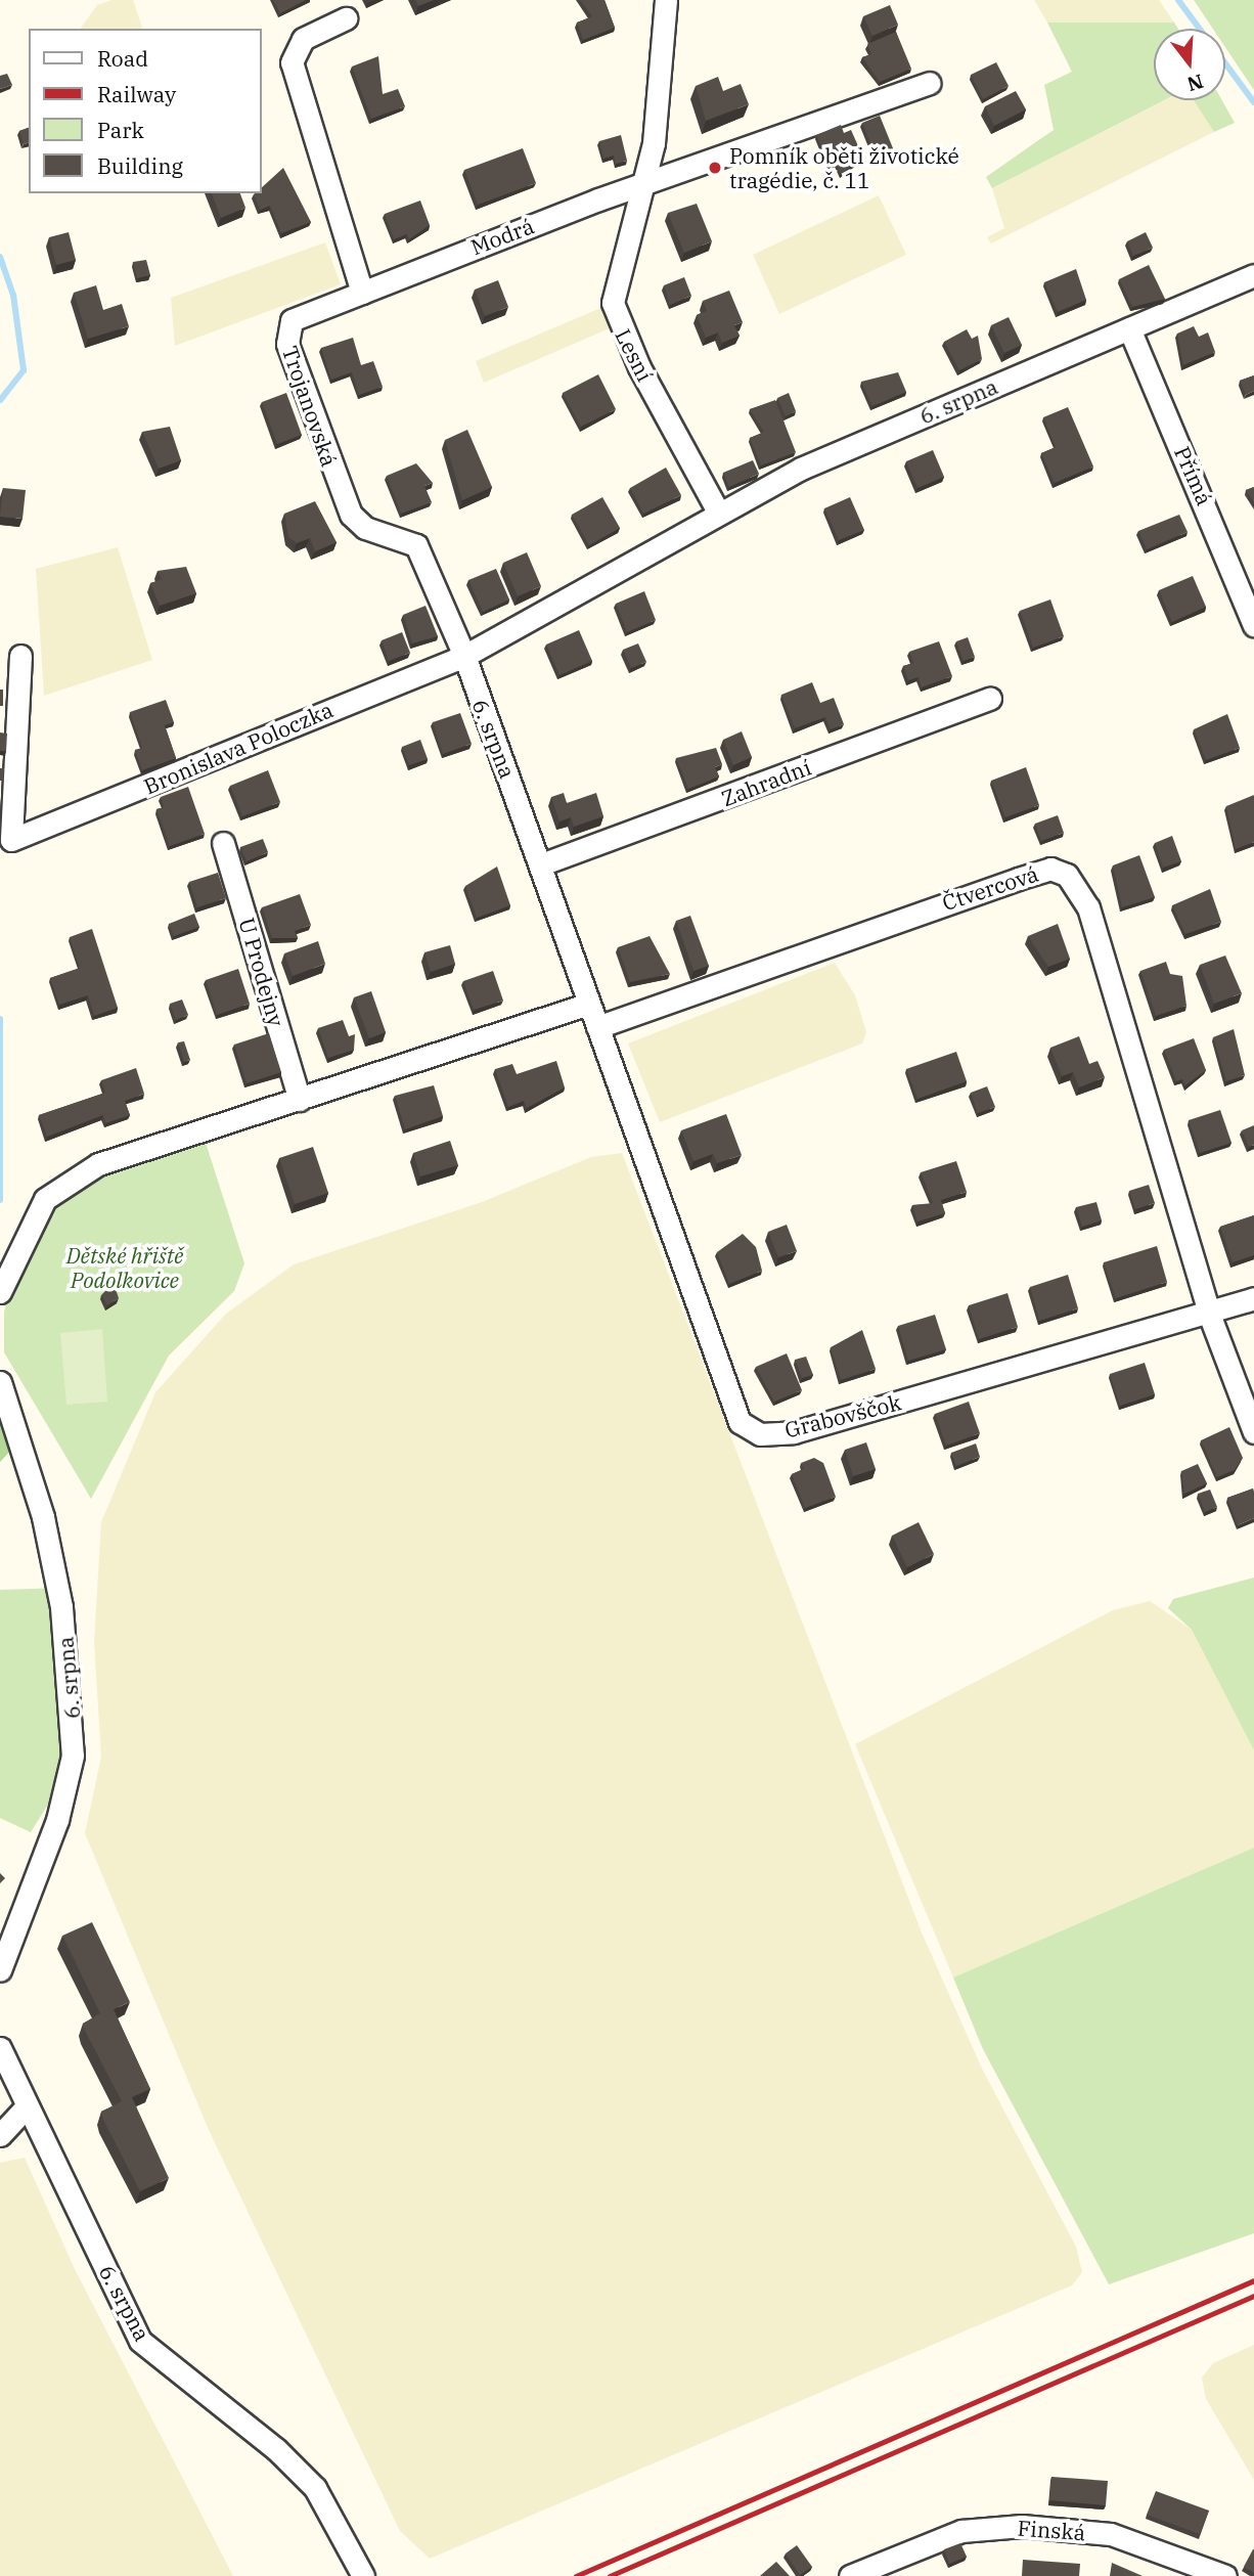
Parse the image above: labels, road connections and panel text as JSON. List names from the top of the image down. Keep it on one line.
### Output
{"streets":{"street":["Modrá","Lesní","6. srpna","Trojanovská","Přímá","Bronislava Poloczka","Zahradní","Čtvercová","U Prodejny","Grabovščok","Finská"]},"crossings":[["Modrá","Lesní"],["Modrá","Trojanovská"],["Lesní","6. srpna"],["6. srpna","Trojanovská"],["6. srpna","Přímá"],["6. srpna","Bronislava Poloczka"],["6. srpna","Zahradní"],["6. srpna","Grabovščok"],["Trojanovská","Bronislava Poloczka"],["Čtvercová","Grabovščok"]],"parks":["Dětské hřiště Podolkovice"],"places":["Pomník oběti životické tragédie, č. 11"],"legend":["Road","Railway","Park","Building"],"north":"bottom"}
